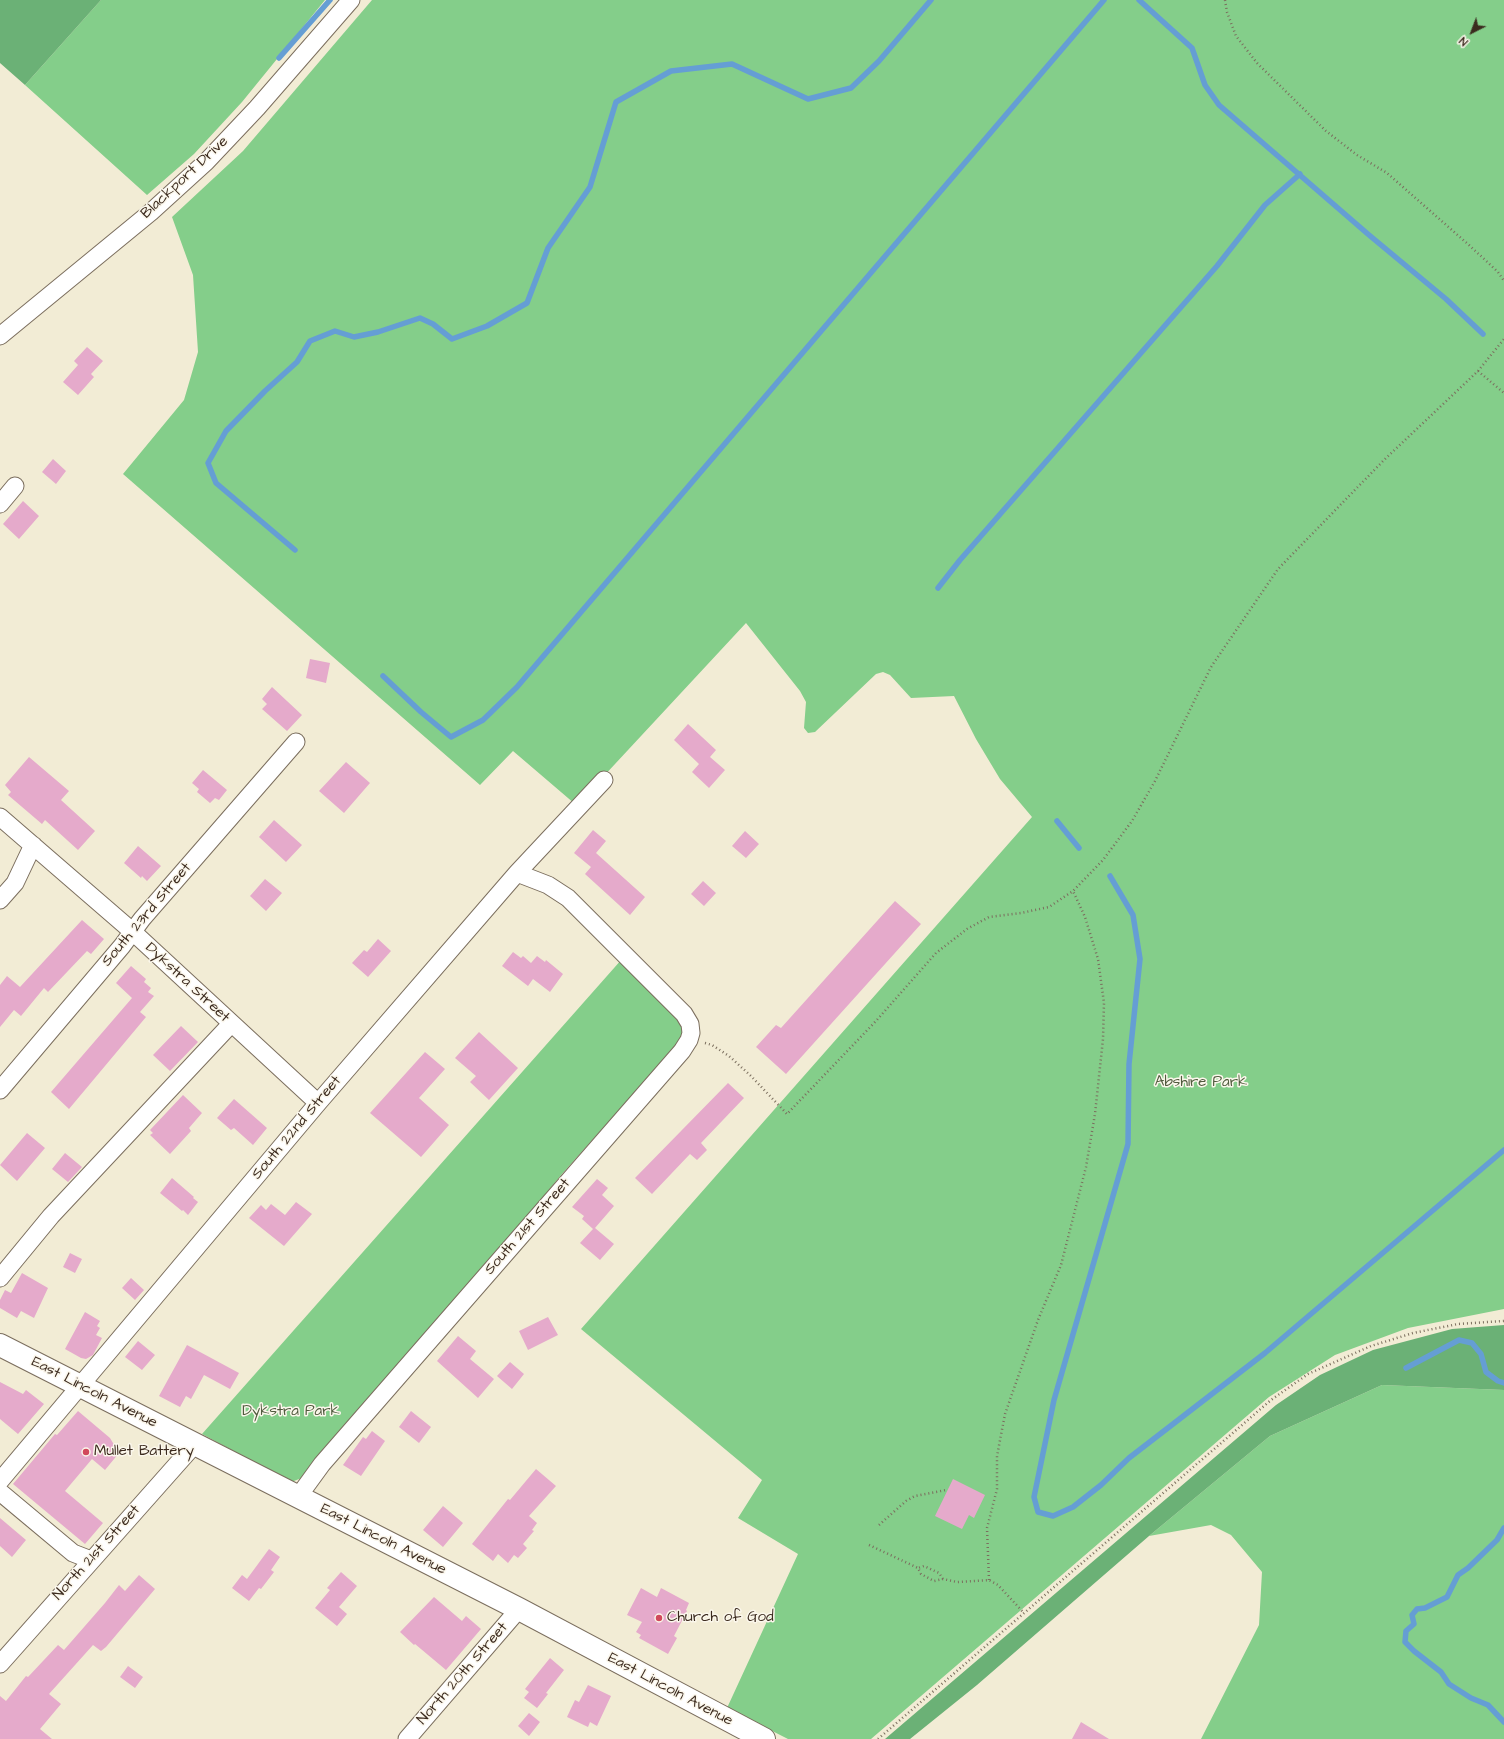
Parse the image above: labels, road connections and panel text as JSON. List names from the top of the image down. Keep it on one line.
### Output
{"streets":{"main road":["East Lincoln Avenue"],"street":["Blackport Drive","South 23rd Street","Dykstra Street","South 22nd Street","South 21st Street","North 21st Street","North 20th Street"]},"crossings":[["South 23rd Street","Dykstra Street"],["Dykstra Street","South 22nd Street"],["South 22nd Street","East Lincoln Avenue"],["South 21st Street","East Lincoln Avenue"],["East Lincoln Avenue","North 21st Street"],["East Lincoln Avenue","North 20th Street"]],"parks":["Abshire Park","Dykstra Park"],"places":["Mullet Battery","Church of God"],"north":"bottom left"}
